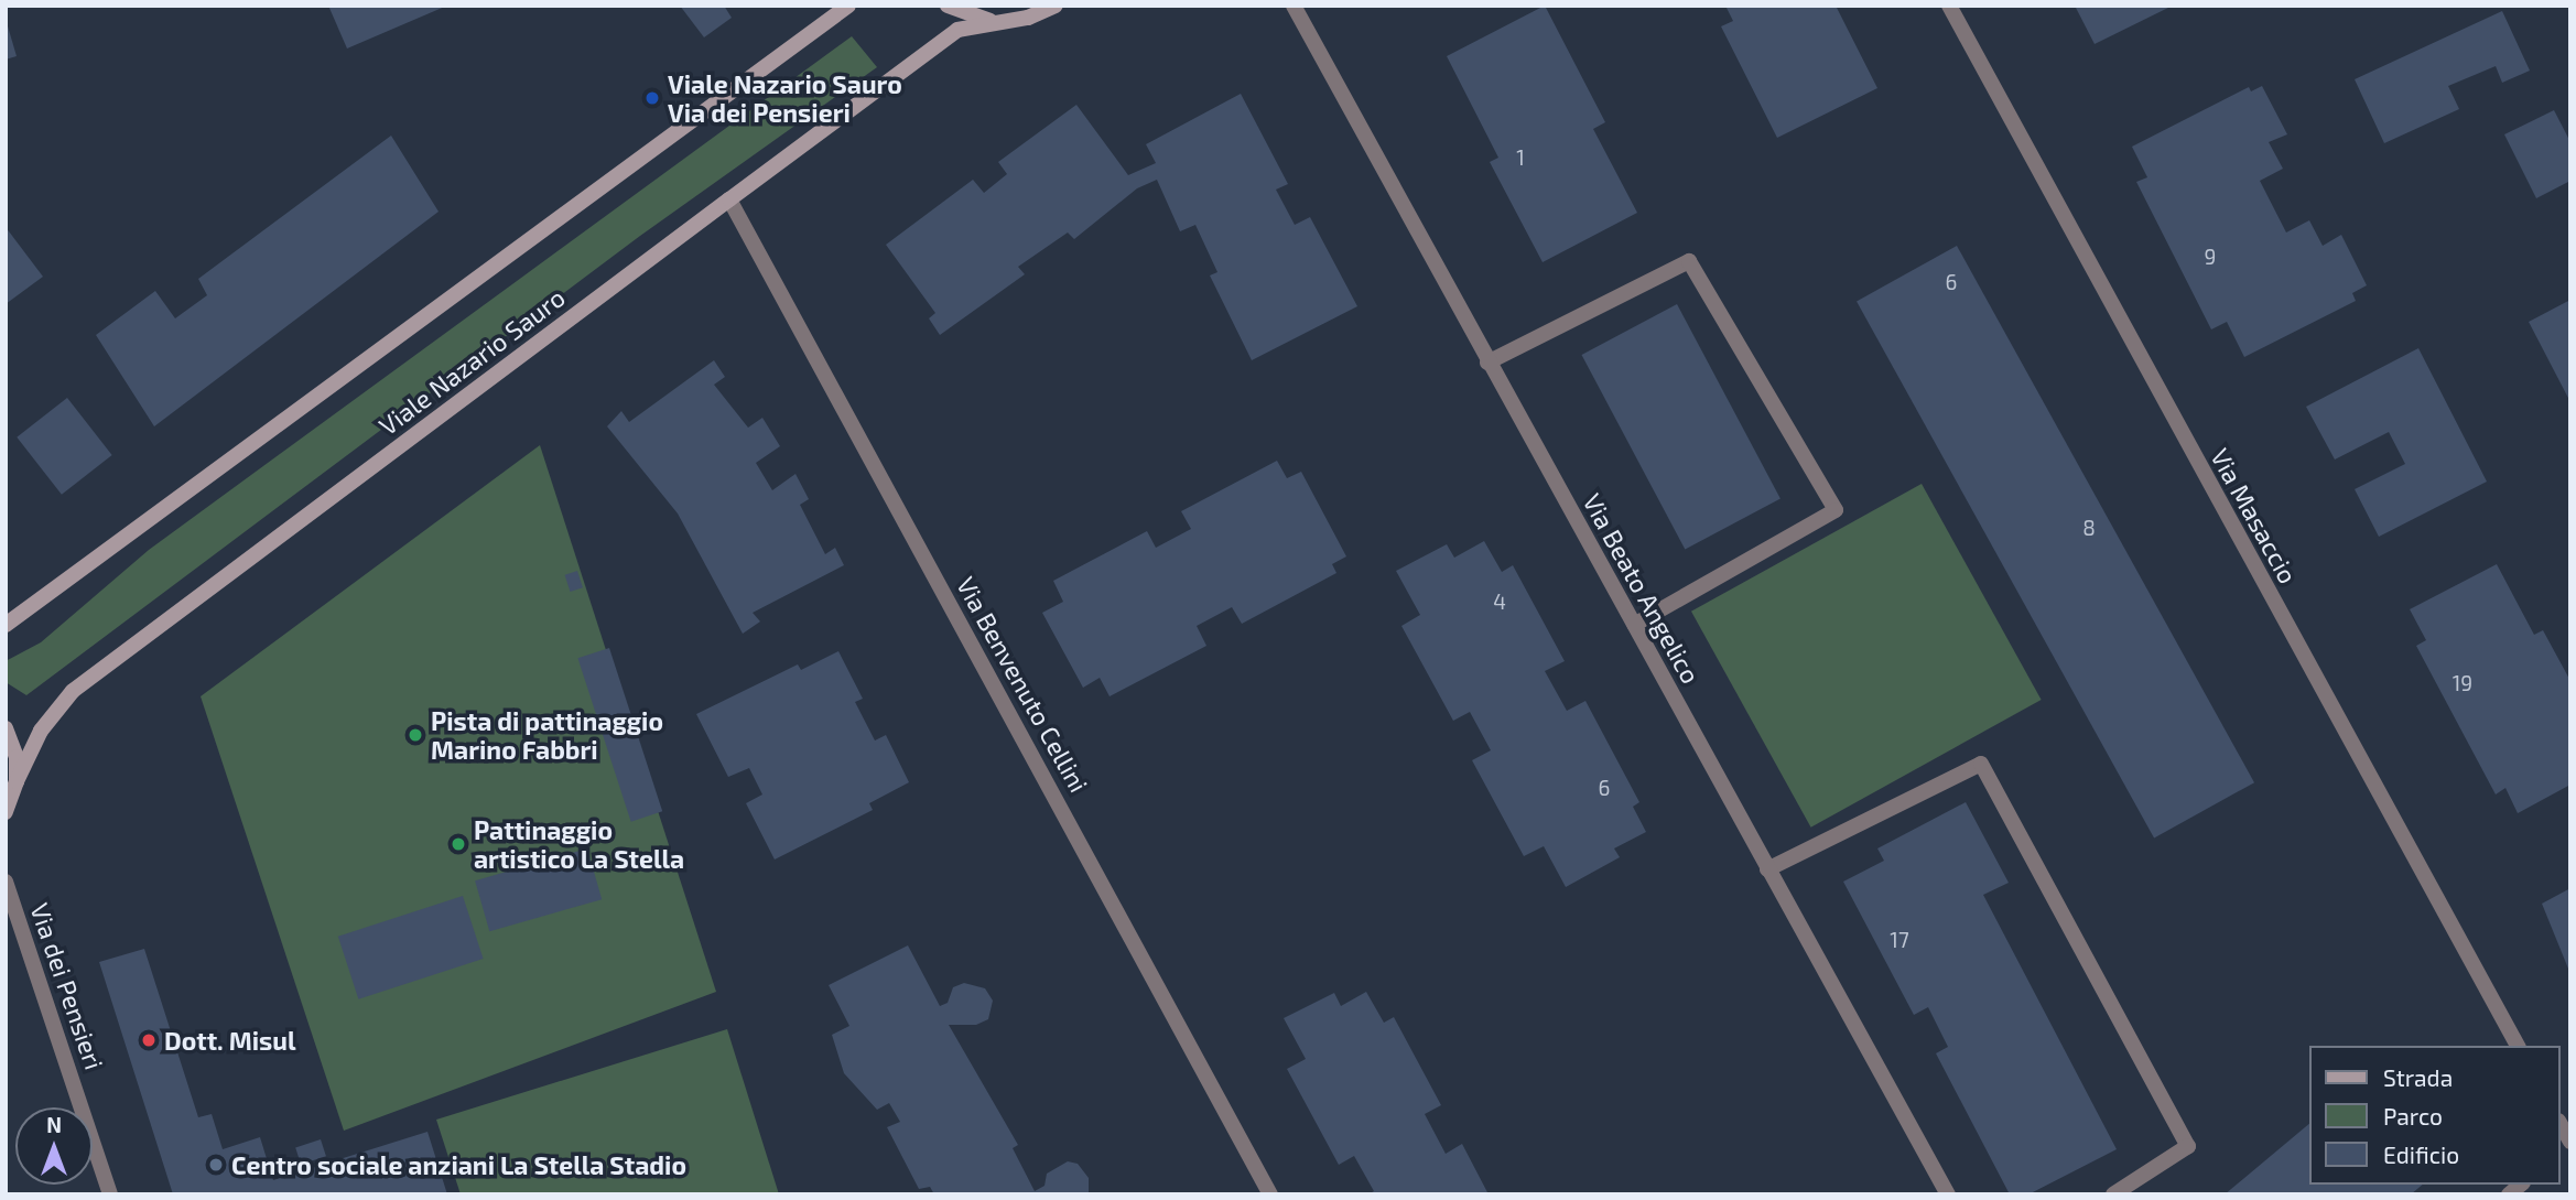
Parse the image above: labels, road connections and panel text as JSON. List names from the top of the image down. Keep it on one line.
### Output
{"streets":{"main road":["Viale Nazario Sauro"],"street":["Via Masaccio","Via Beato Angelico","Via Benvenuto Cellini","Via dei Pensieri"]},"crossings":[["Viale Nazario Sauro","Via Benvenuto Cellini"]],"places":["Viale Nazario Sauro Via dei Pensieri","Pista di pattinaggio Marino Fabbri","Pattinaggio artistico La Stella","Dott. Misul","Centro sociale anziani La Stella Stadio"],"house_numbers":["1","9","6","8","4","19","6","17"],"legend":["Strada","Parco","Edificio"],"north":"top"}
